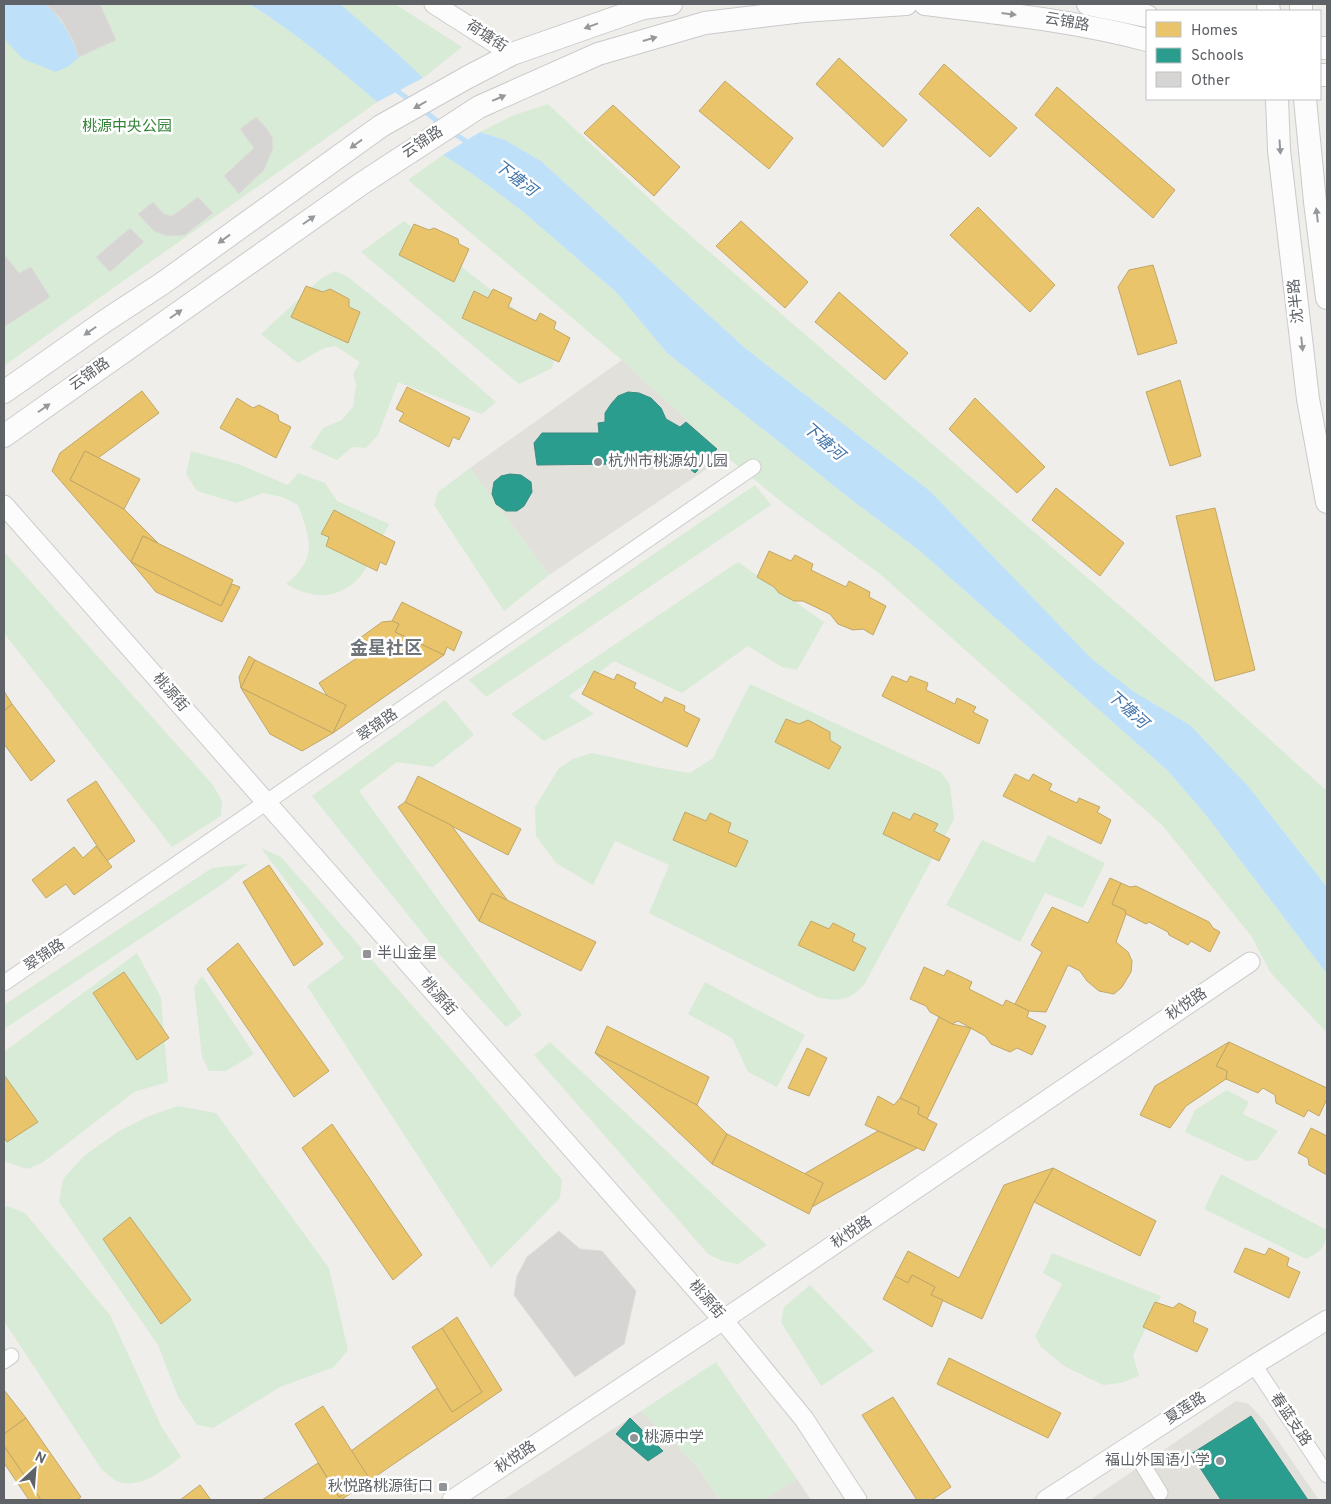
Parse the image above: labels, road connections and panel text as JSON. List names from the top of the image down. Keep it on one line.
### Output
{"streets":{"main road":["云锦路","沈半路"],"street":["荷塘街","桃源街","翠锦路","秋悦路","夏莲路","春蓝支路"]},"crossings":[["桃源街","翠锦路"],["桃源街","秋悦路"],["夏莲路","春蓝支路"]],"districts":["金星社区"],"water":["下塘河"],"parks":["桃源中央公园"],"places":{"other":["杭州市桃源幼儿园","桃源中学","福山外国语小学"],"transit":["半山金星","秋悦路桃源街口"]},"legend":["Homes","Schools","Other"],"north":"top right"}
